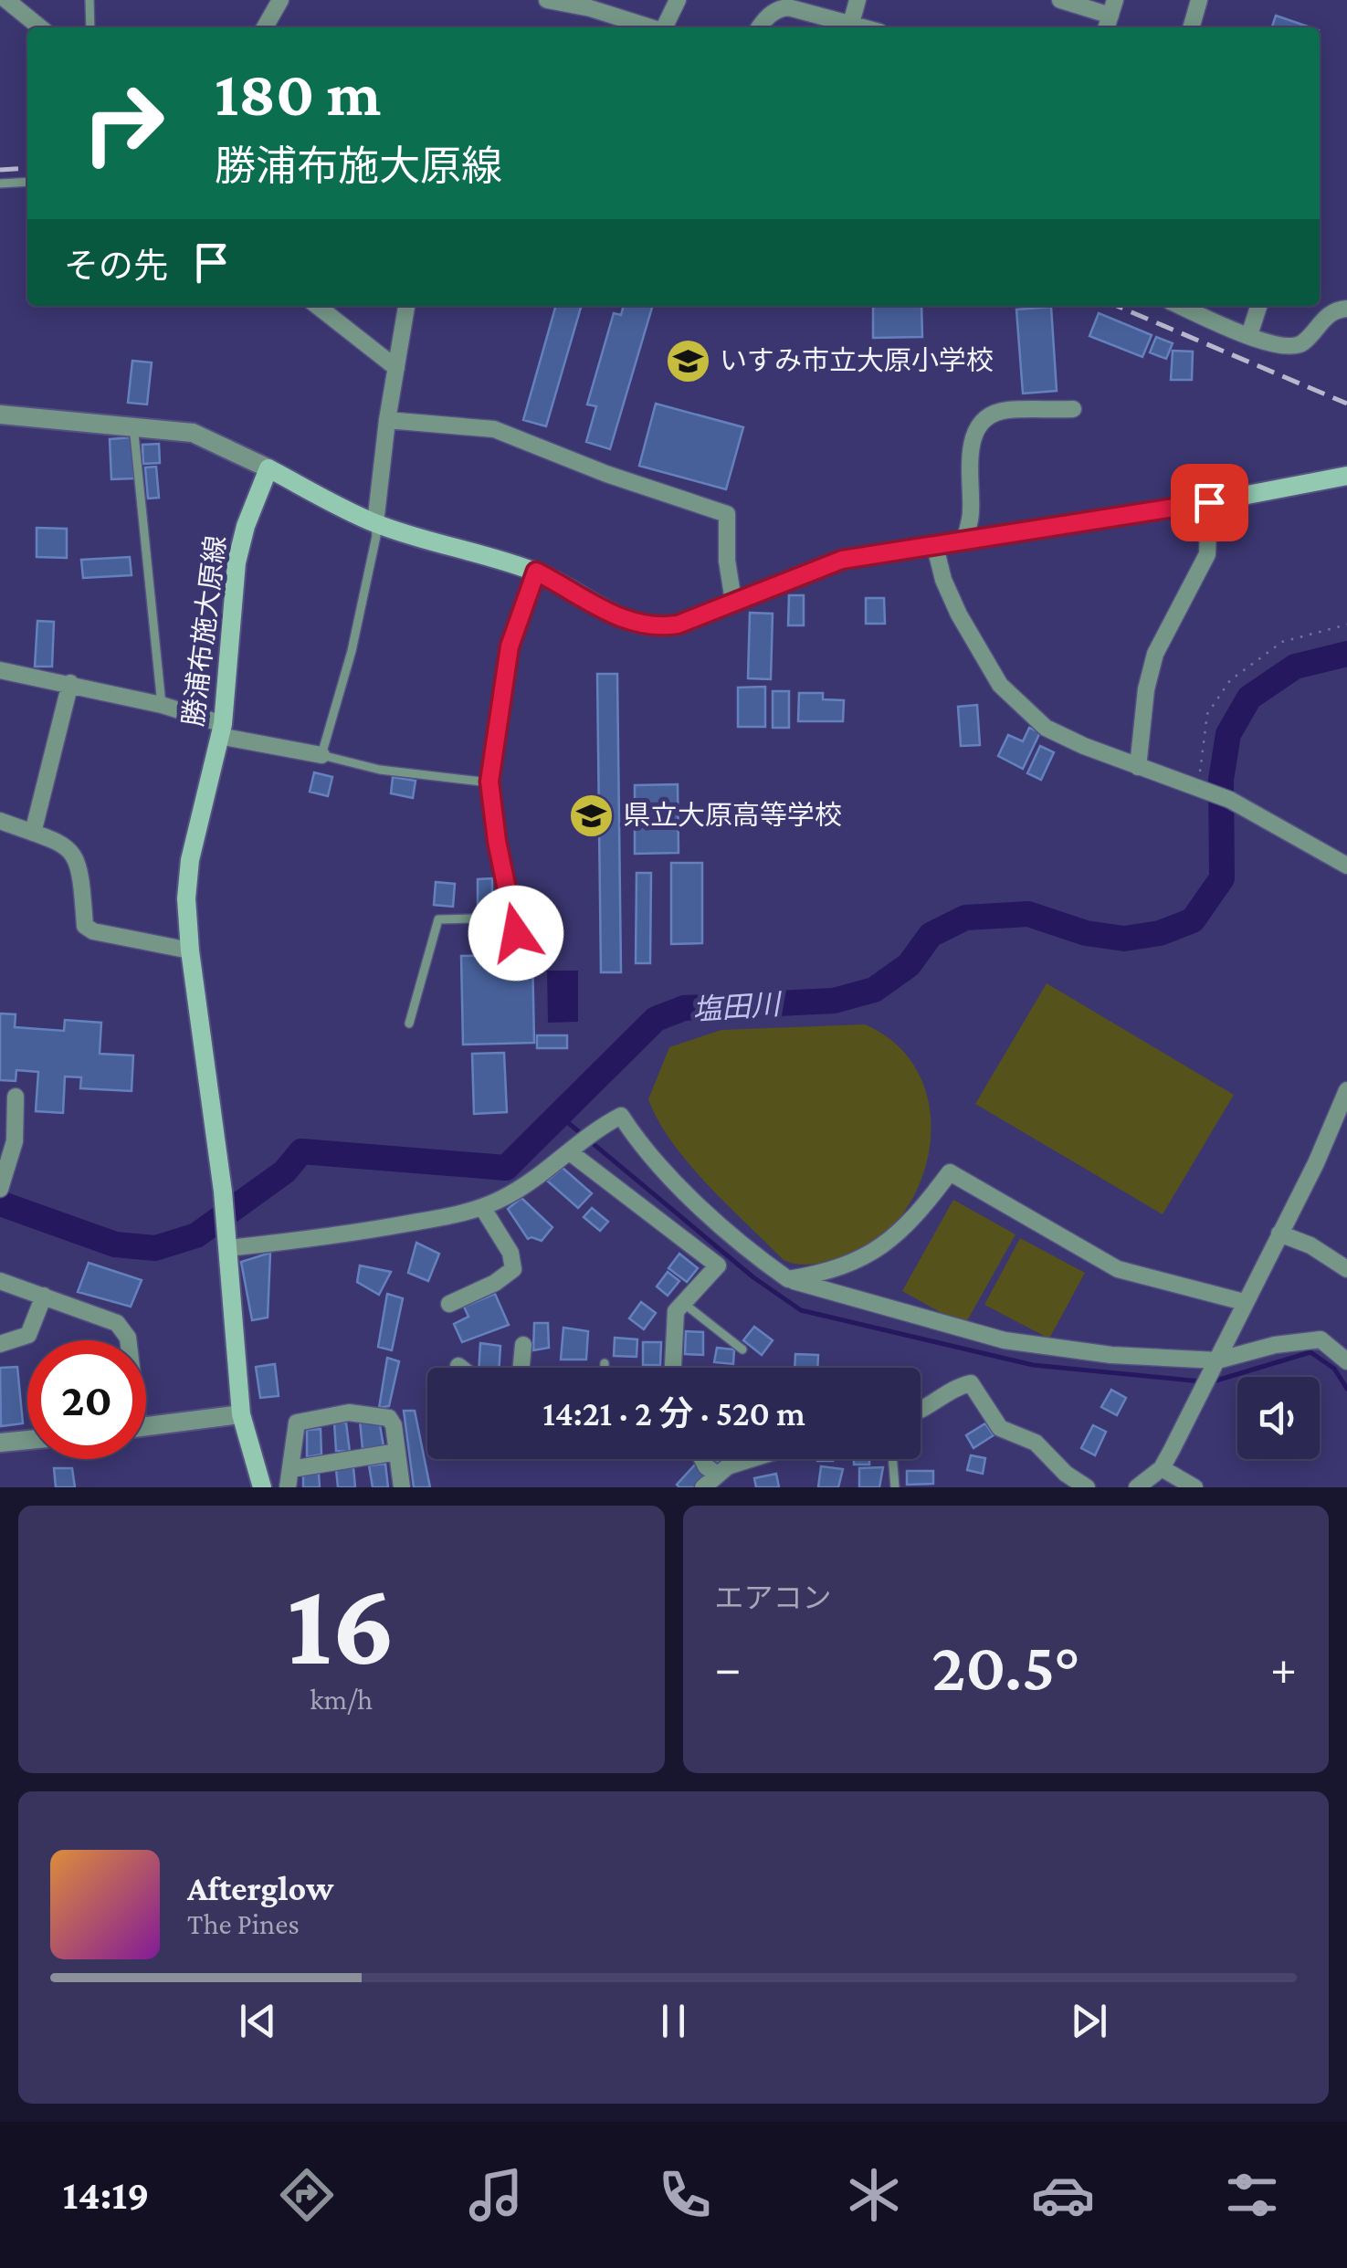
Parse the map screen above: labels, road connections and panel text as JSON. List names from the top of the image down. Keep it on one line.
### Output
{"streets":{"main road":["勝浦布施大原線"]},"water":["塩田川"],"places":{"school or university":["いすみ市立大原小学校","県立大原高等学校"]},"page":{"turn":["180 m","勝浦布施大原線"],"then":"その先","limit":"20","trip":"14:21 · 2 分 · 520 m","tile":[["16","km/h"],"エアコン"],"heat":["−","20.5°","+"],"song":["Afterglow","The Pines"],"tabs":"14:19"}}
